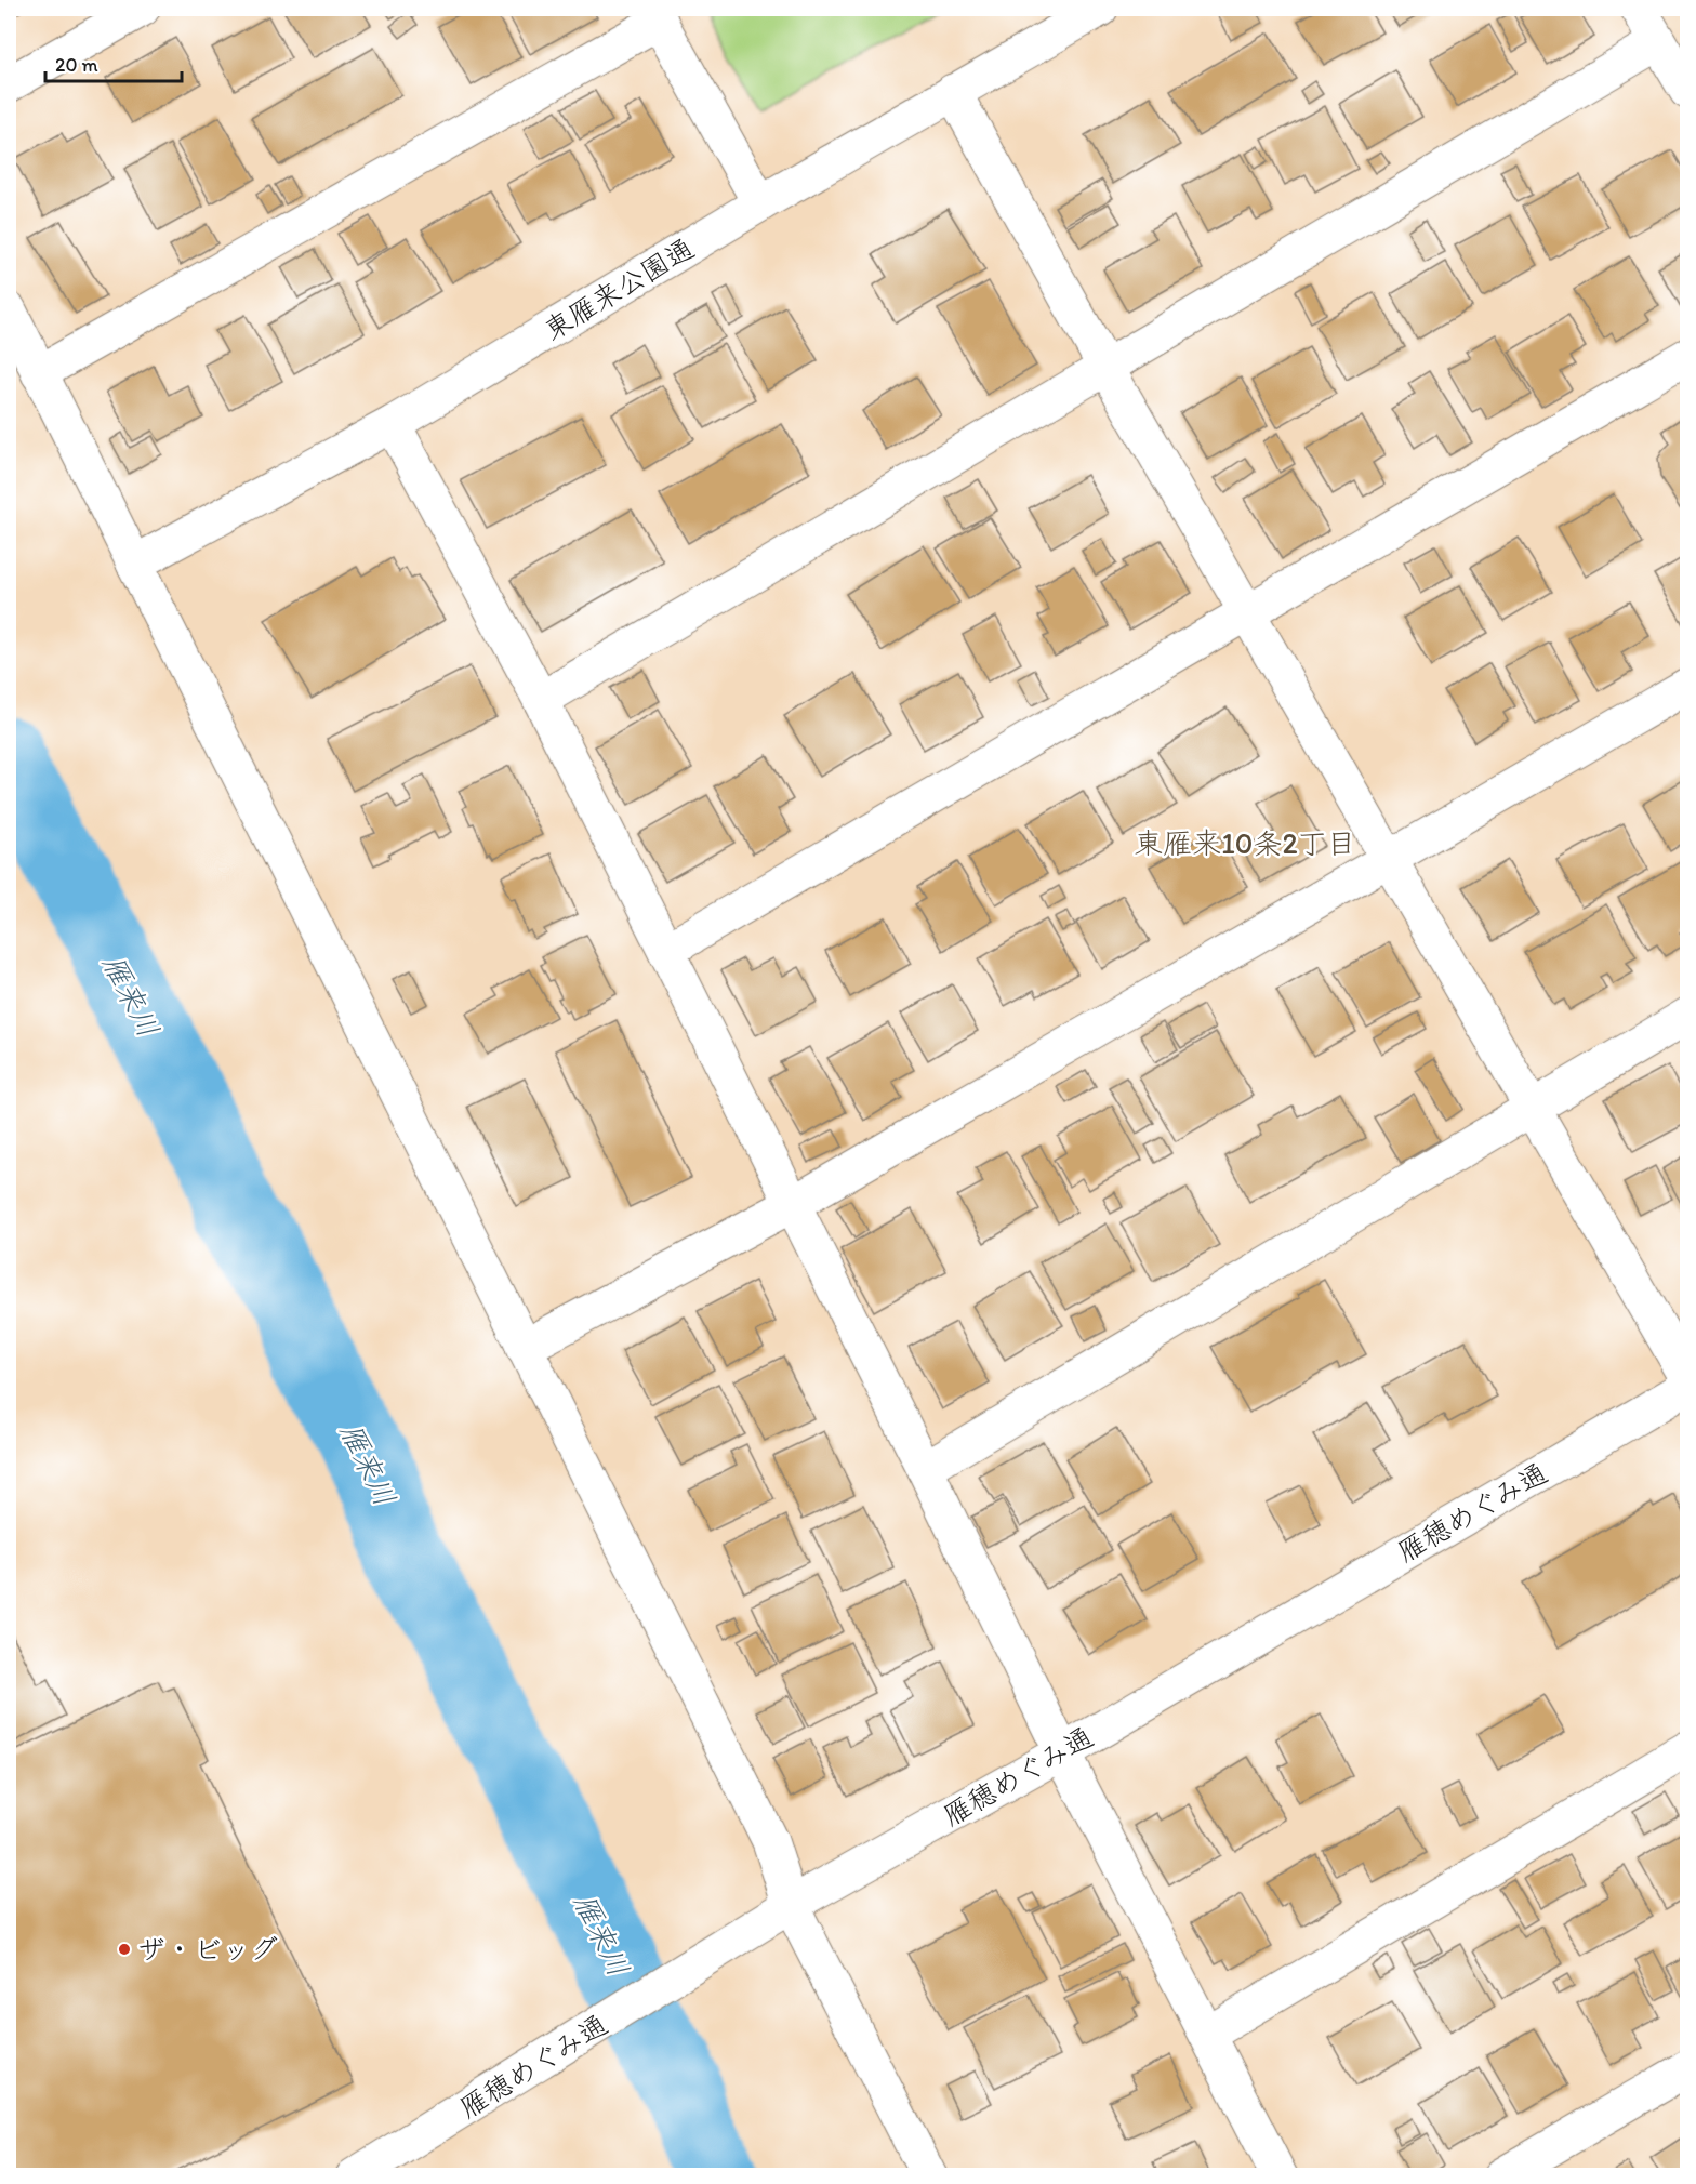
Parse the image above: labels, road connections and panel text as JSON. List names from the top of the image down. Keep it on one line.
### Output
{"streets":{"street":["東雁来公園通","雁穂めぐみ通"]},"districts":["東雁来10条2丁目"],"water":["雁来川"],"places":["ザ・ビッグ"],"scale_bar":"20 m"}
